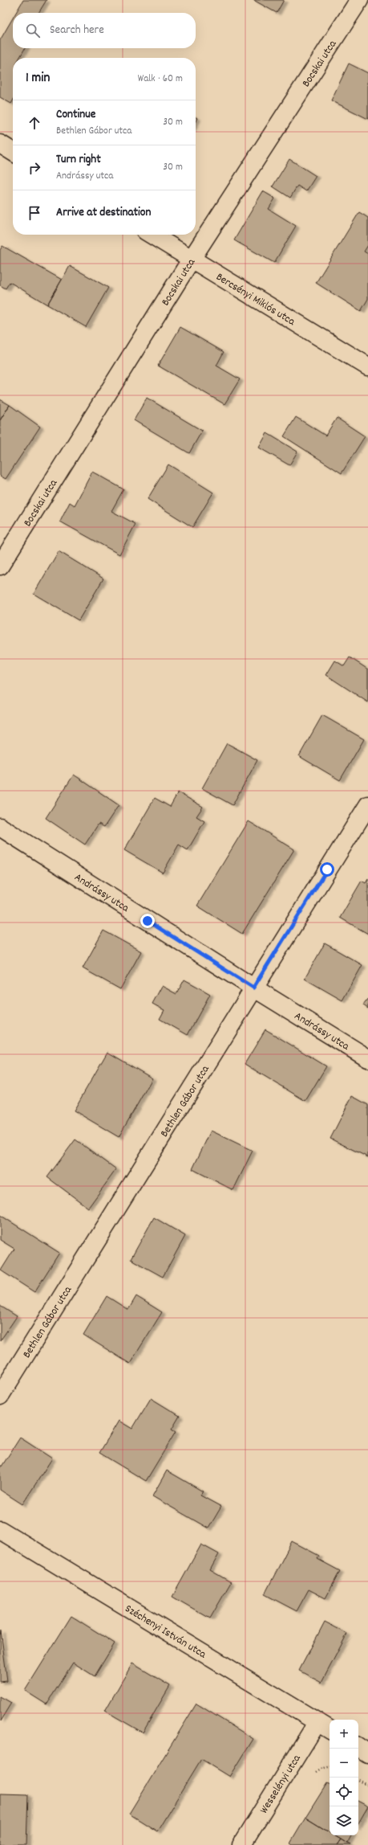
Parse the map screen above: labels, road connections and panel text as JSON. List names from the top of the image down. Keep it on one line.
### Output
{"streets":{"street":["Bocskai utca","Bercsényi Miklós utca","Andrássy utca","Bethlen Gábor utca","Széchenyi István utca","Wesselényi utca"]},"crossings":[["Bocskai utca","Bercsényi Miklós utca"],["Andrássy utca","Bethlen Gábor utca"],["Széchenyi István utca","Wesselényi utca"]],"page":{"search":"Search here","heading":["1 min","Walk · 60 m"],"list":[["Continue","Bethlen Gábor utca","30 m"],["Turn right","Andrássy utca","30 m"],"Arrive at destination"],"map_buttons":["+","−"]}}
